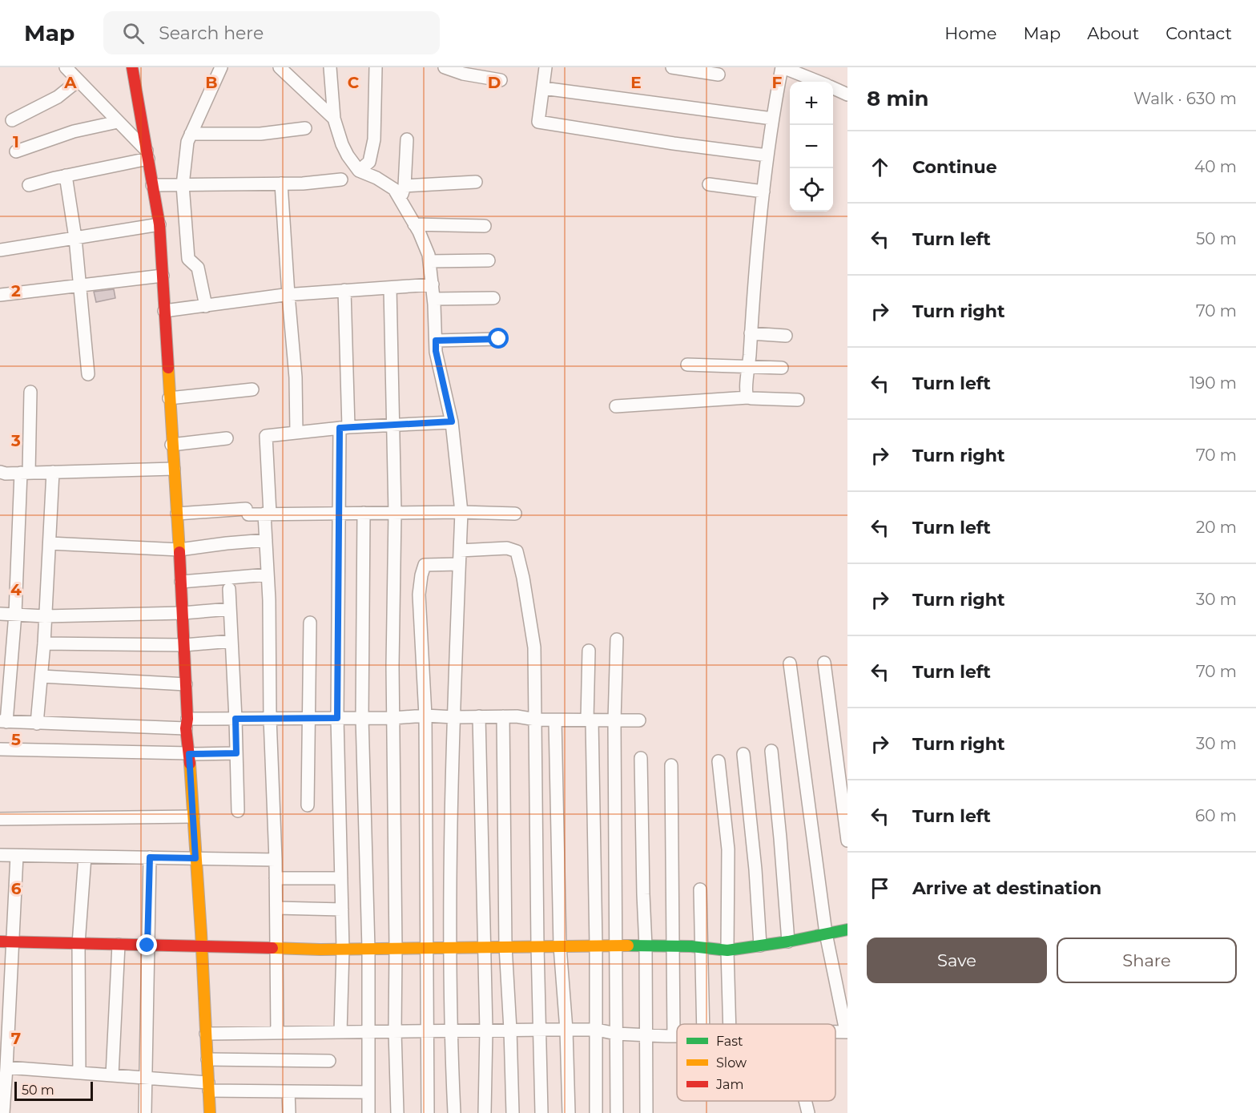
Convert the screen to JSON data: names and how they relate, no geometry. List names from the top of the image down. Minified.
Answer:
{"legend":["Fast","Slow","Jam"],"scale_bar":"50 m","page":{"header":"Map","search":"Search here","nav":["Home","Map","About","Contact"],"heading":["8 min","Walk · 630 m"],"map_buttons":["+","−"],"list":[["Continue","40 m"],["Turn left","50 m"],["Turn right","70 m"],["Turn left","190 m"],["Turn right","70 m"],["Turn left","20 m"],["Turn right","30 m"],["Turn left","70 m"],["Turn right","30 m"],["Turn left","60 m"],"Arrive at destination"],"buttons":["Save","Share"],"scale":"50 m"},"grid":{"columns":["A","B","C","D","E","F"],"rows":["1","2","3","4","5","6","7"]}}
